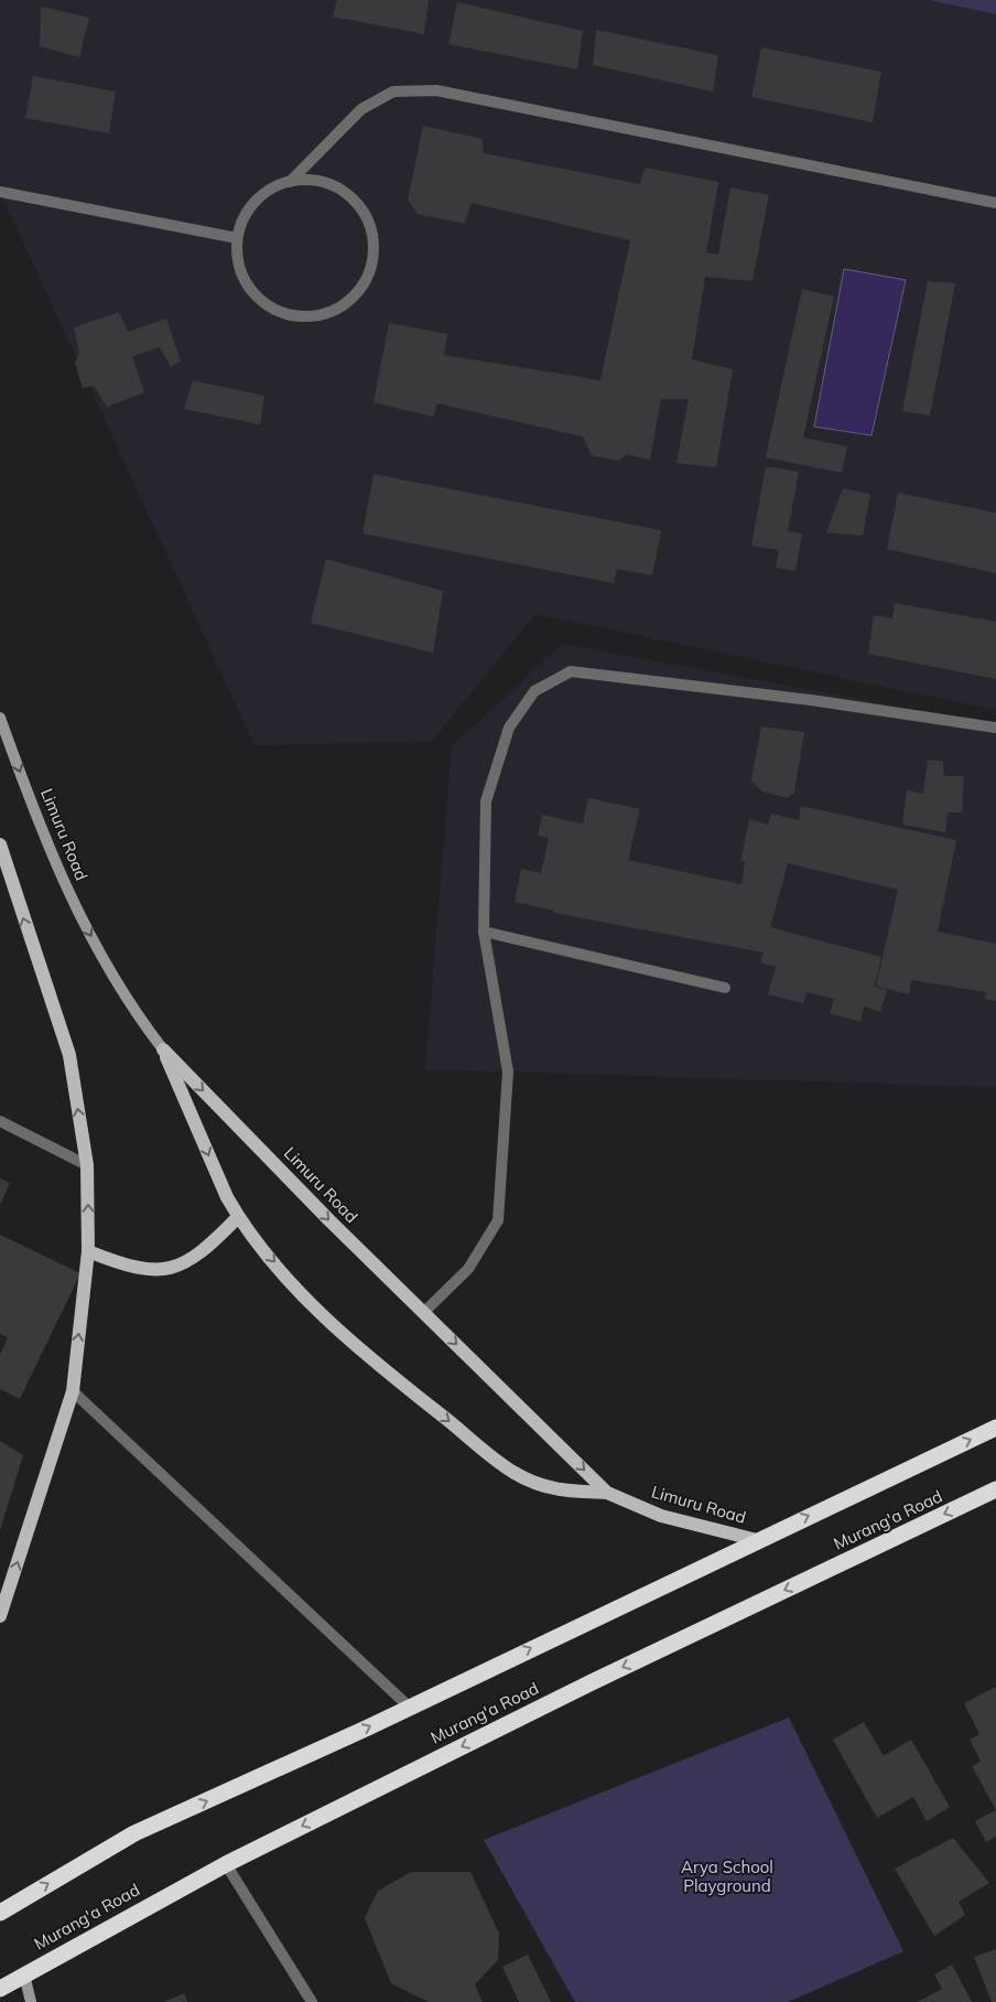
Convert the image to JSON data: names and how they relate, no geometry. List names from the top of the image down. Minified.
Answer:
{"streets":{"highway":["Murang'a Road"],"main road":["Limuru Road"]},"parks":["Arya School Playground"]}
